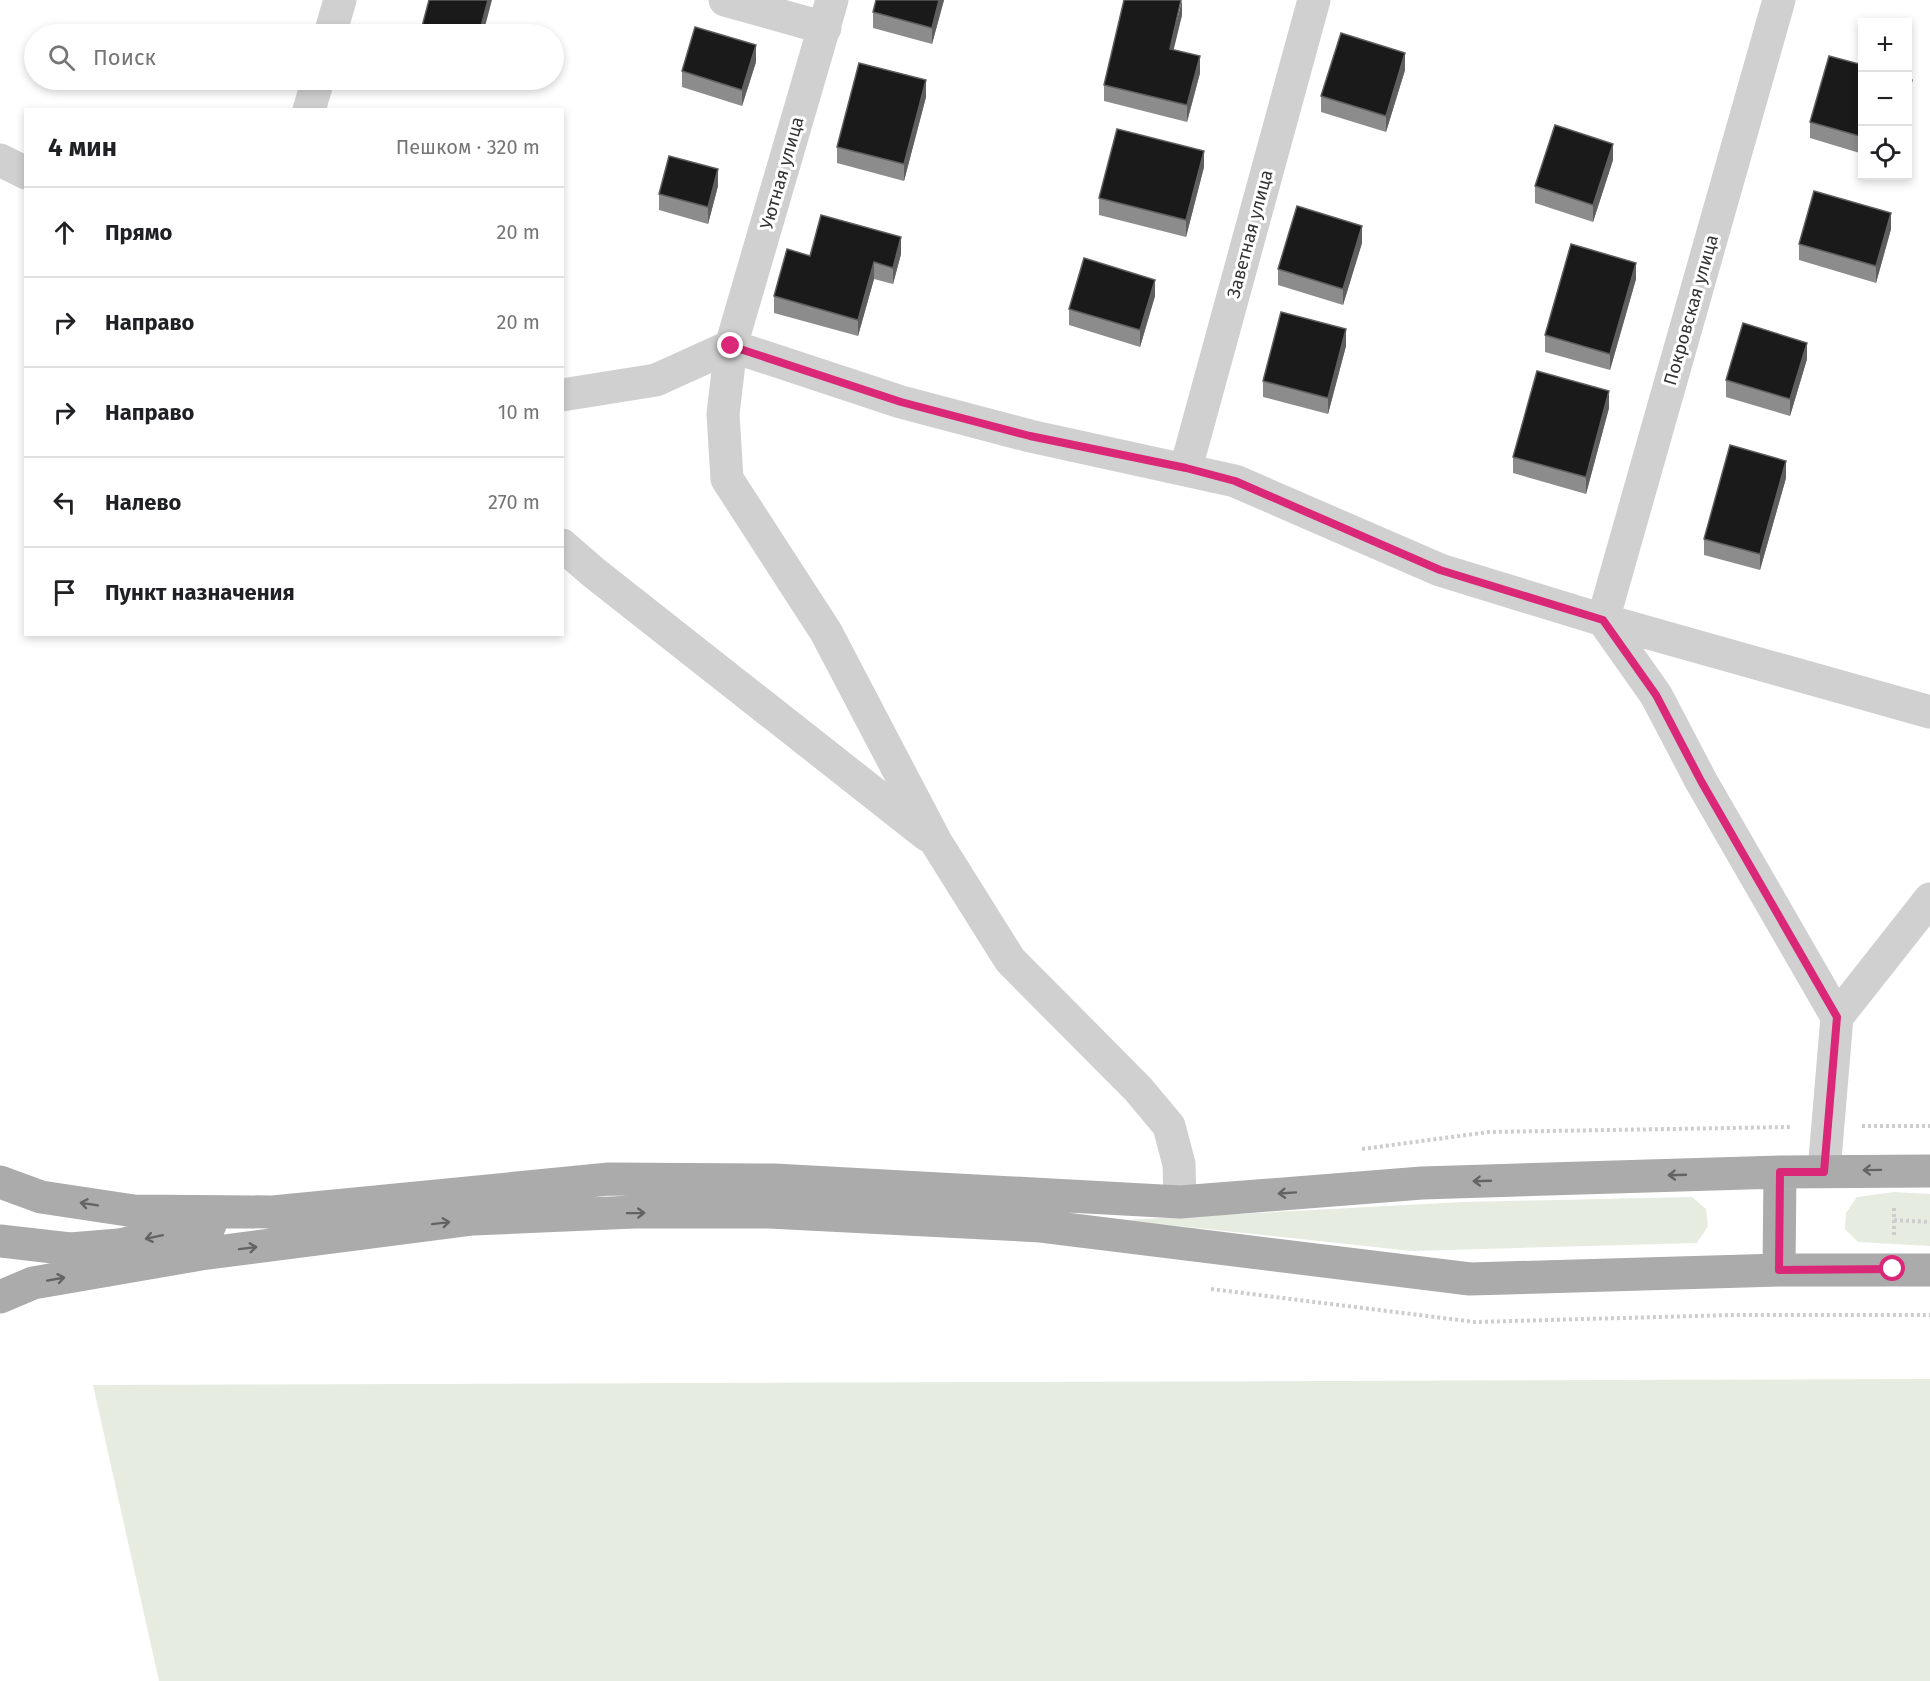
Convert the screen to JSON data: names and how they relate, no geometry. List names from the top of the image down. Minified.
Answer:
{"streets":{"street":["Уютная улица","Заветная улица","Покровская улица"]},"page":{"map_buttons":["+","−"],"search":"Поиск","heading":["4 мин","Пешком · 320 m"],"list":[["Прямо","20 m"],["Направо","20 m"],["Направо","10 m"],["Налево","270 m"],"Пункт назначения"]}}
